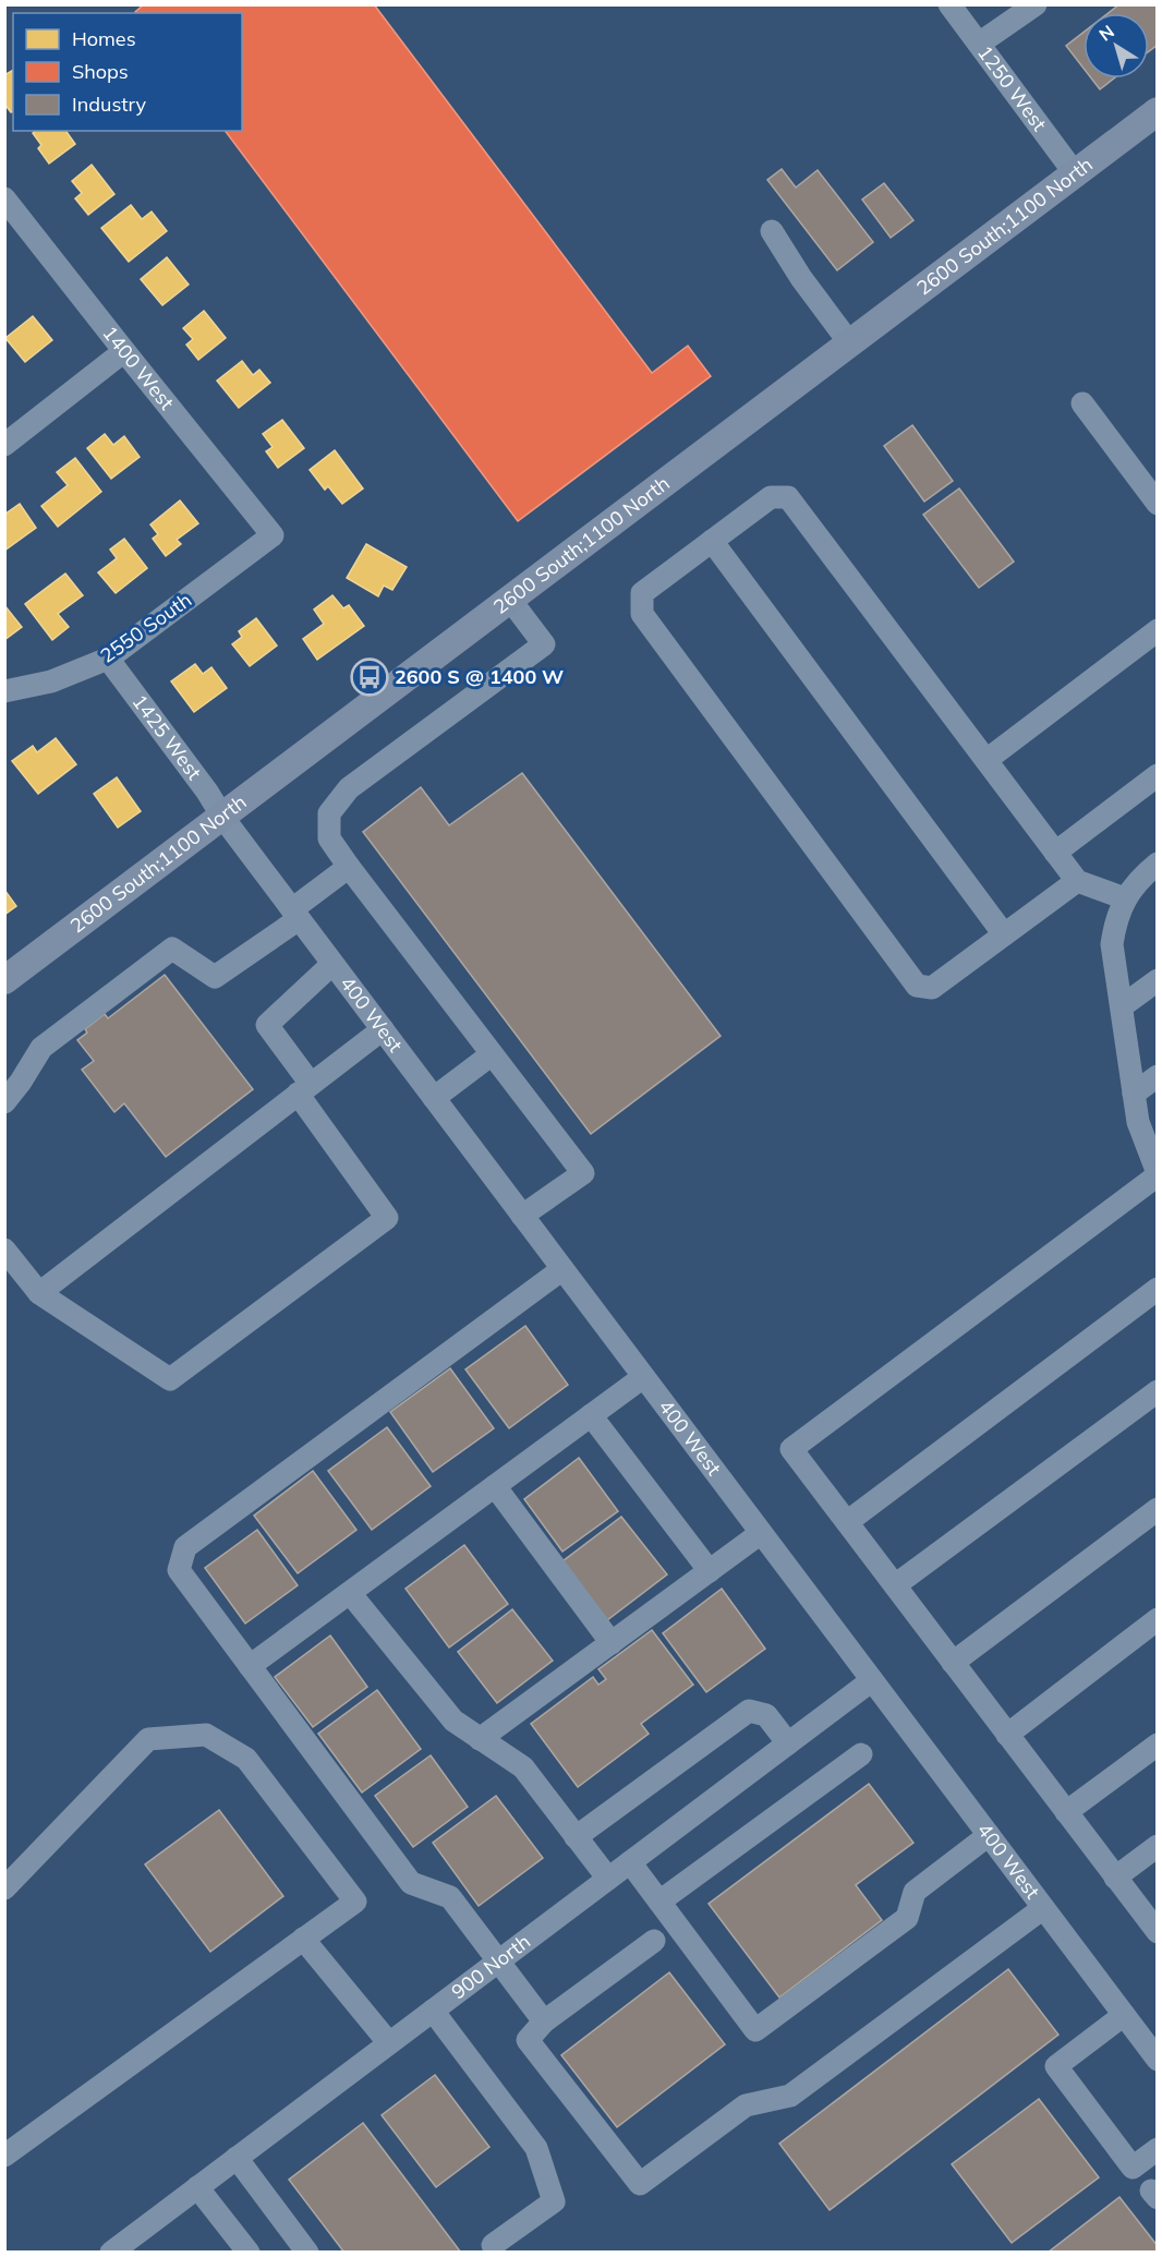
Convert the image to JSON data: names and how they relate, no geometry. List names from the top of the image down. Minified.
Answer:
{"streets":{"main road":["2600 South;1100 North"],"street":["1250 West","1400 West","2550 South","1425 West","400 West","900 North"]},"crossings":[["1250 West","2600 South;1100 North"],["2600 South;1100 North","1425 West"],["2600 South;1100 North","400 West"],["1400 West","2550 South"],["2550 South","1425 West"],["1425 West","400 West"],["400 West","900 North"]],"places":{"bus stop":["2600 S @ 1400 W"]},"legend":["Homes","Shops","Industry"],"north":"top left"}
